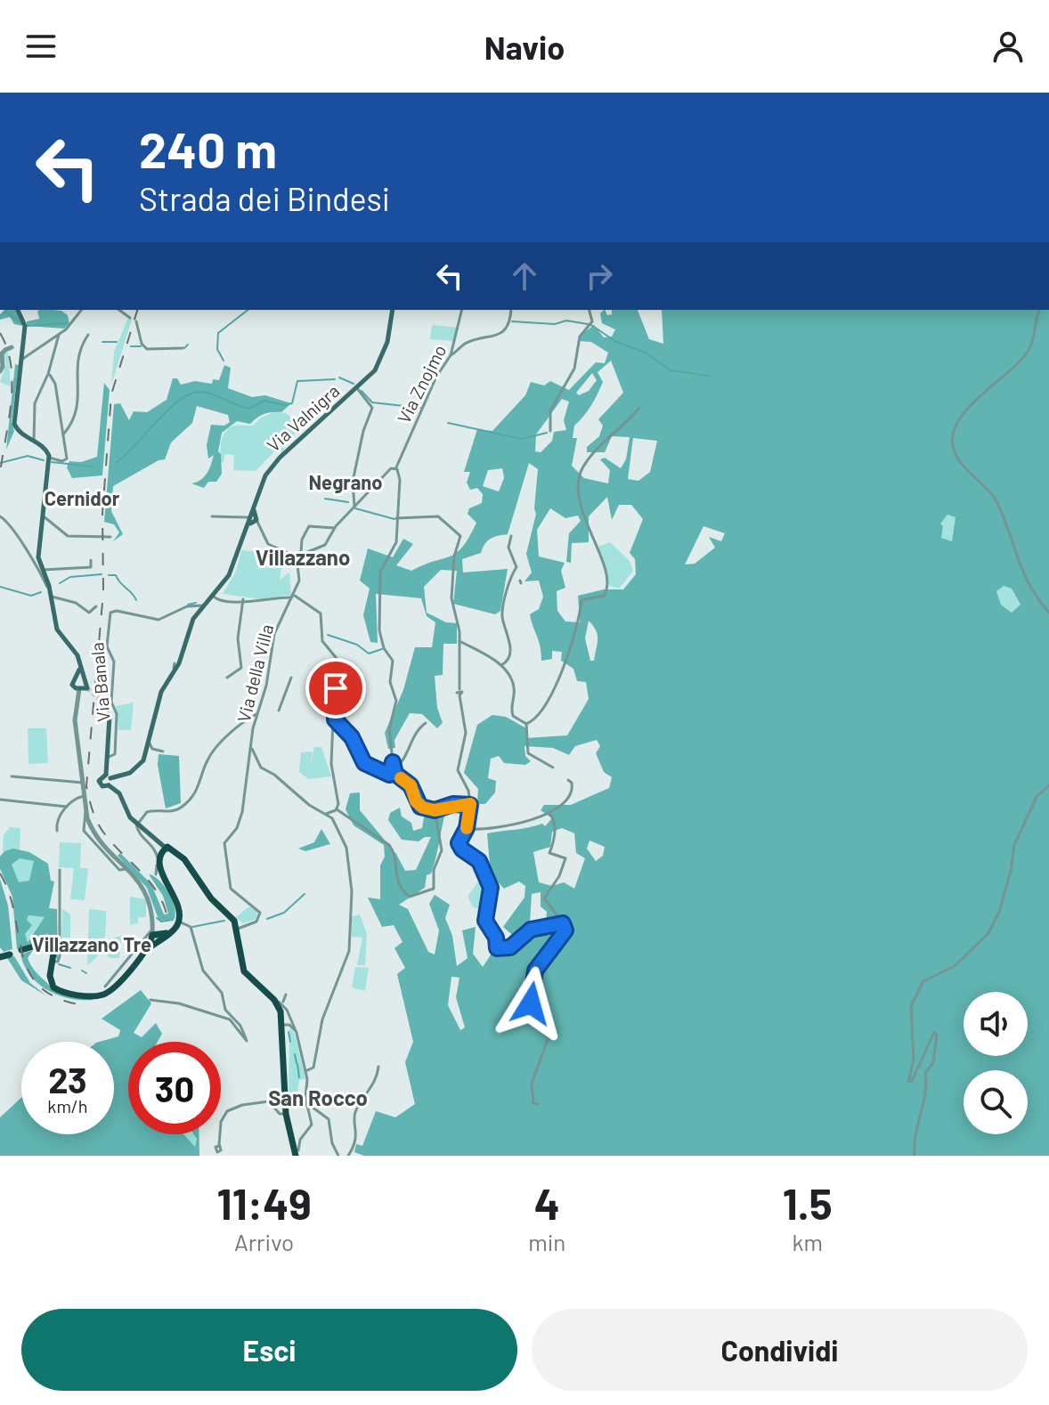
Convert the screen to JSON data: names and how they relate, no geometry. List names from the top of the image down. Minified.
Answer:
{"streets":{"main road":["Via Valnigra"],"street":["Via Znojmo","Via della Villa","Via Banala"]},"districts":["Negrano","Cernidor","Villazzano","Villazzano Tre","San Rocco"],"page":{"header":"Navio","turn":["240 m","Strada dei Bindesi"],"speed":"23 km/h","limit":"30","eta":["11:49","Arrivo","4","min","1.5","km"],"buttons":["Esci","Condividi"]}}
